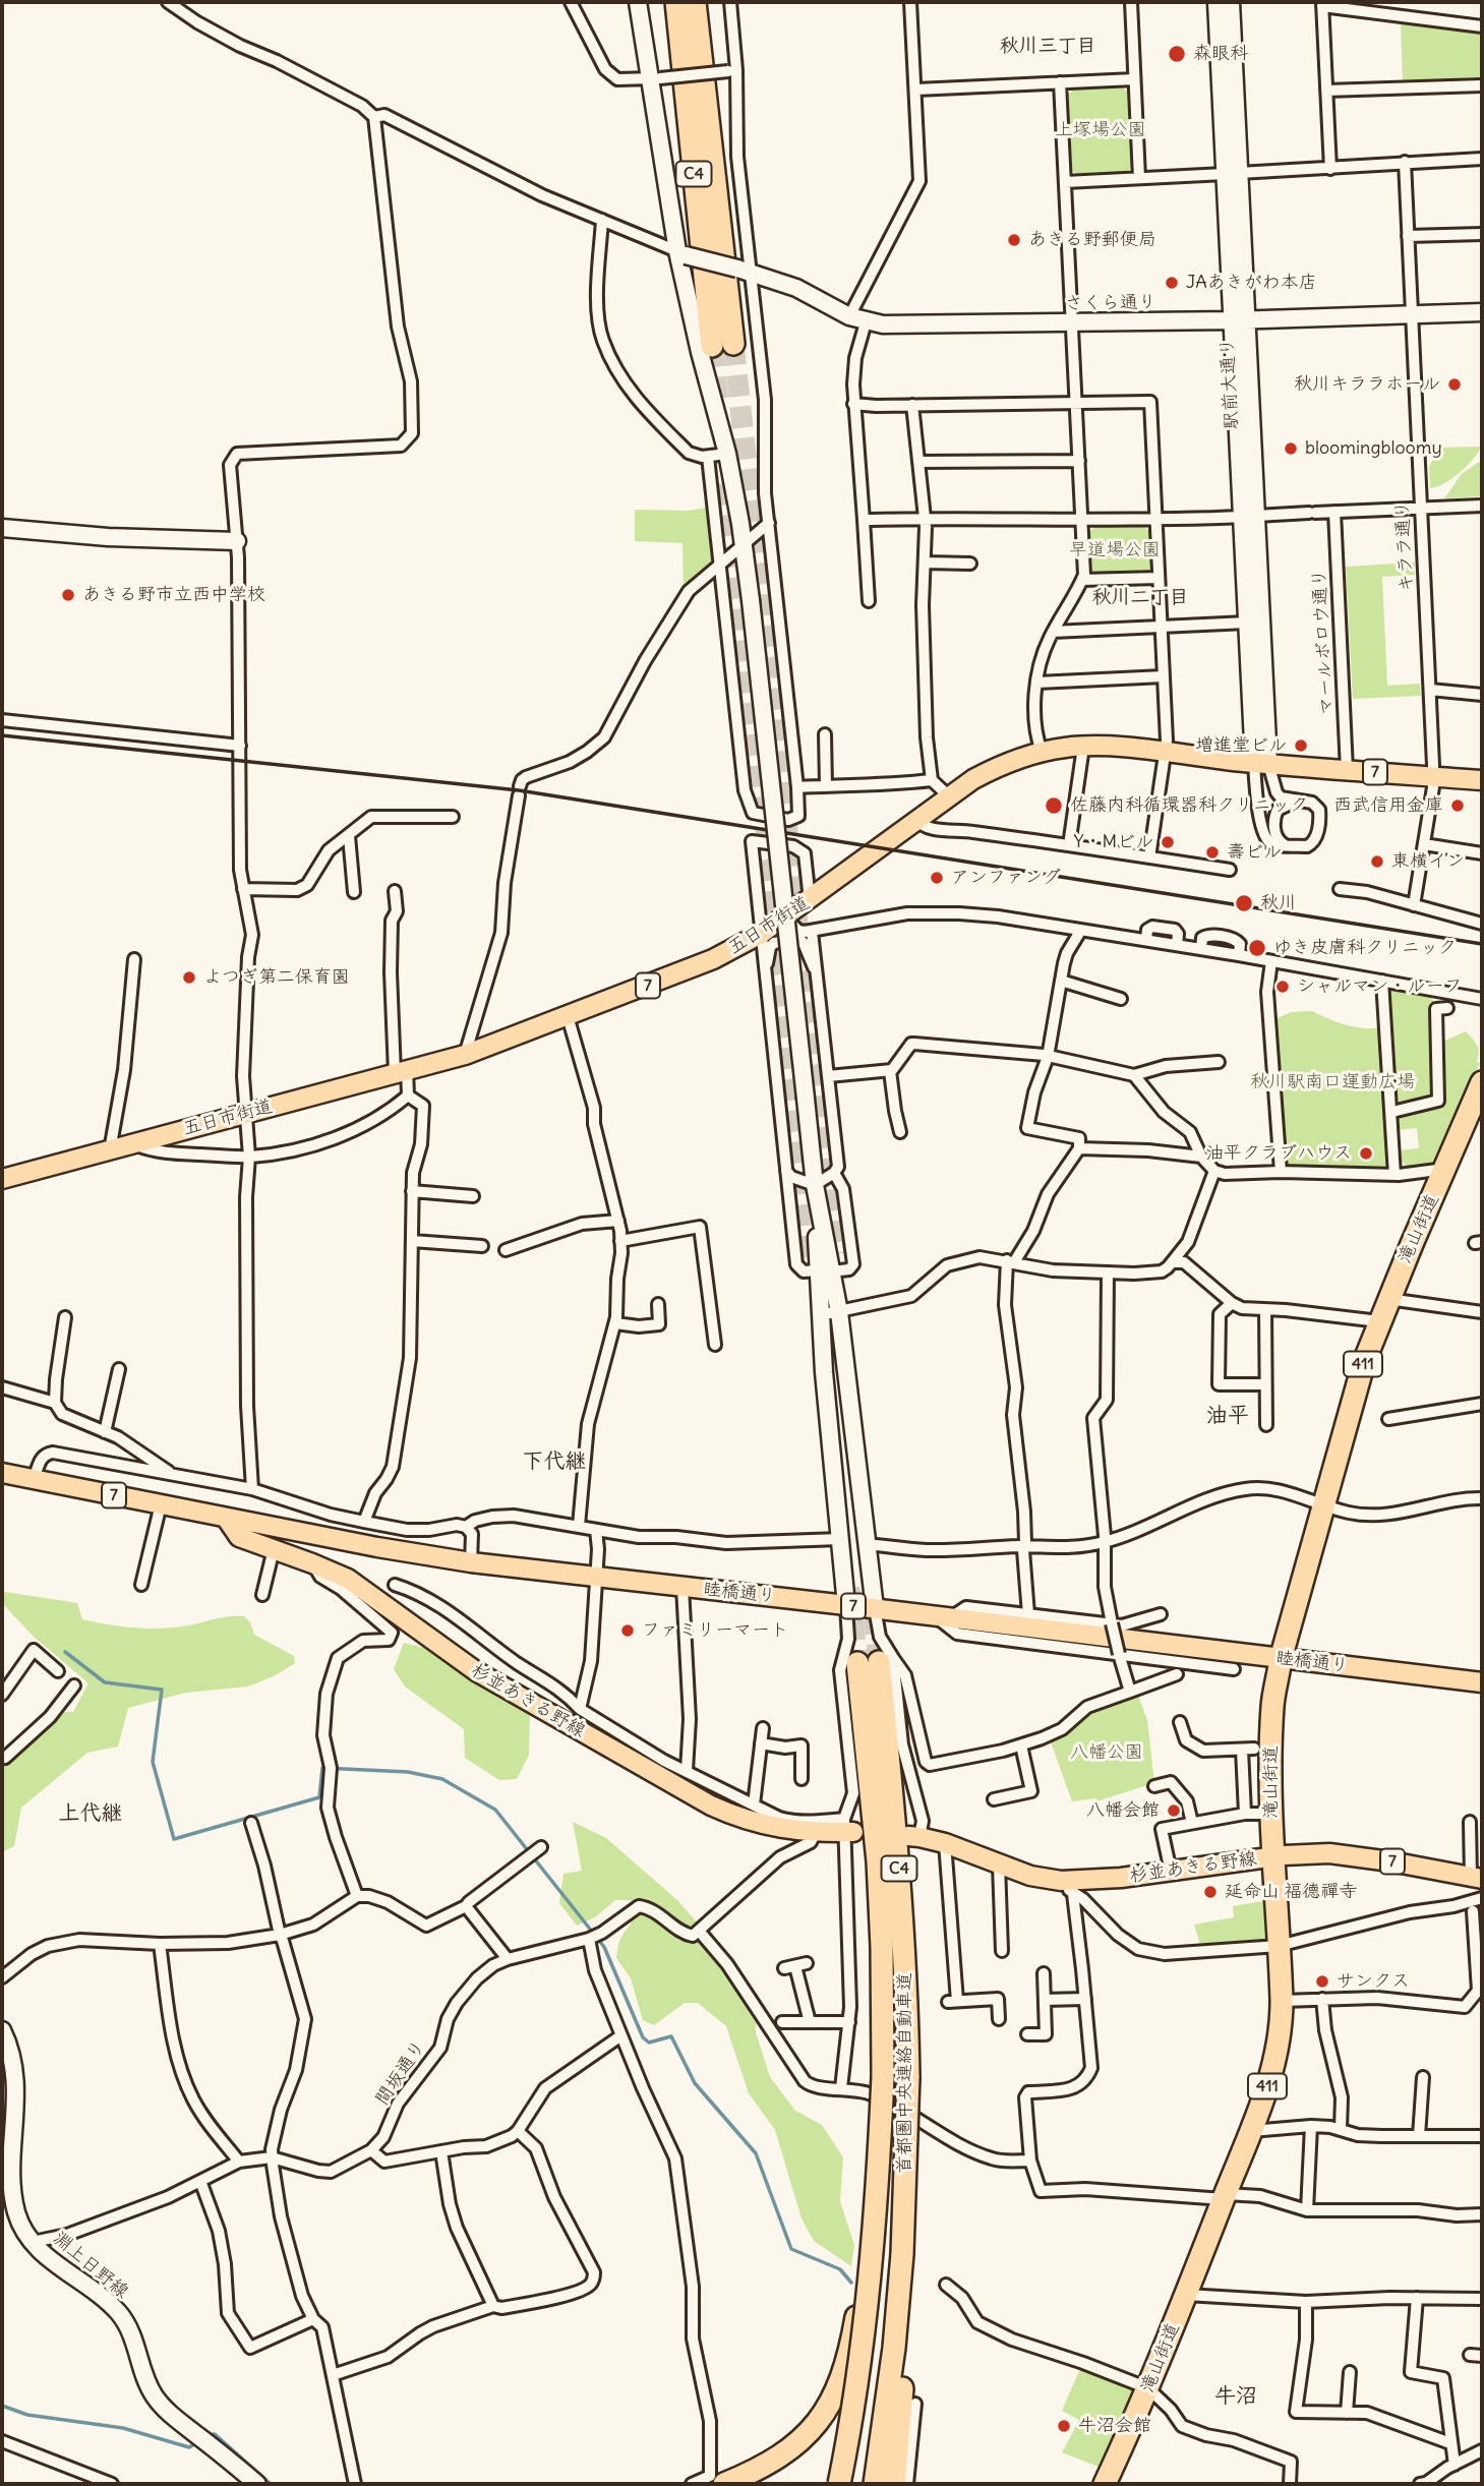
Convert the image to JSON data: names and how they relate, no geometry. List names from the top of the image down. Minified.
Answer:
{"streets":{"highway":["C4","滝山街道","411","首都圏中央連絡自動車道"],"main road":["7","五日市街道","睦橋通り","杉並あきる野線"],"street":["さくら通り","駅前大通り","キララ通り","マールボロウ通り","間坂通り","淵上日野線"]},"crossings":[["さくら通り","駅前大通り"],["さくら通り","キララ通り"],["駅前大通り","五日市街道"],["キララ通り","五日市街道"],["マールボロウ通り","五日市街道"],["滝山街道","睦橋通り"],["滝山街道","杉並あきる野線"],["睦橋通り","杉並あきる野線"],["間坂通り","淵上日野線"]],"districts":["秋川三丁目","秋川二丁目","油平","下代継","上代継","牛沼"],"parks":["上塚場公園","早道場公園","秋川駅南口運動広場","八幡公園"],"places":["森眼科","あきる野郵便局","JAあきがわ本店","秋川キララホール","bloomingbloomy","あきる野市立西中学校","増進堂ビル","佐藤内科循環器科クリニック","西武信用金庫","Y・Mビル","壽ビル","東横イン","アンファング","秋川","ゆき皮膚科クリニック","よつぎ第二保育園","シャルマン・ルーフ","油平クラブハウス","ファミリーマート","八幡会館","延命山 福德禪寺","サンクス","牛沼会館"]}
